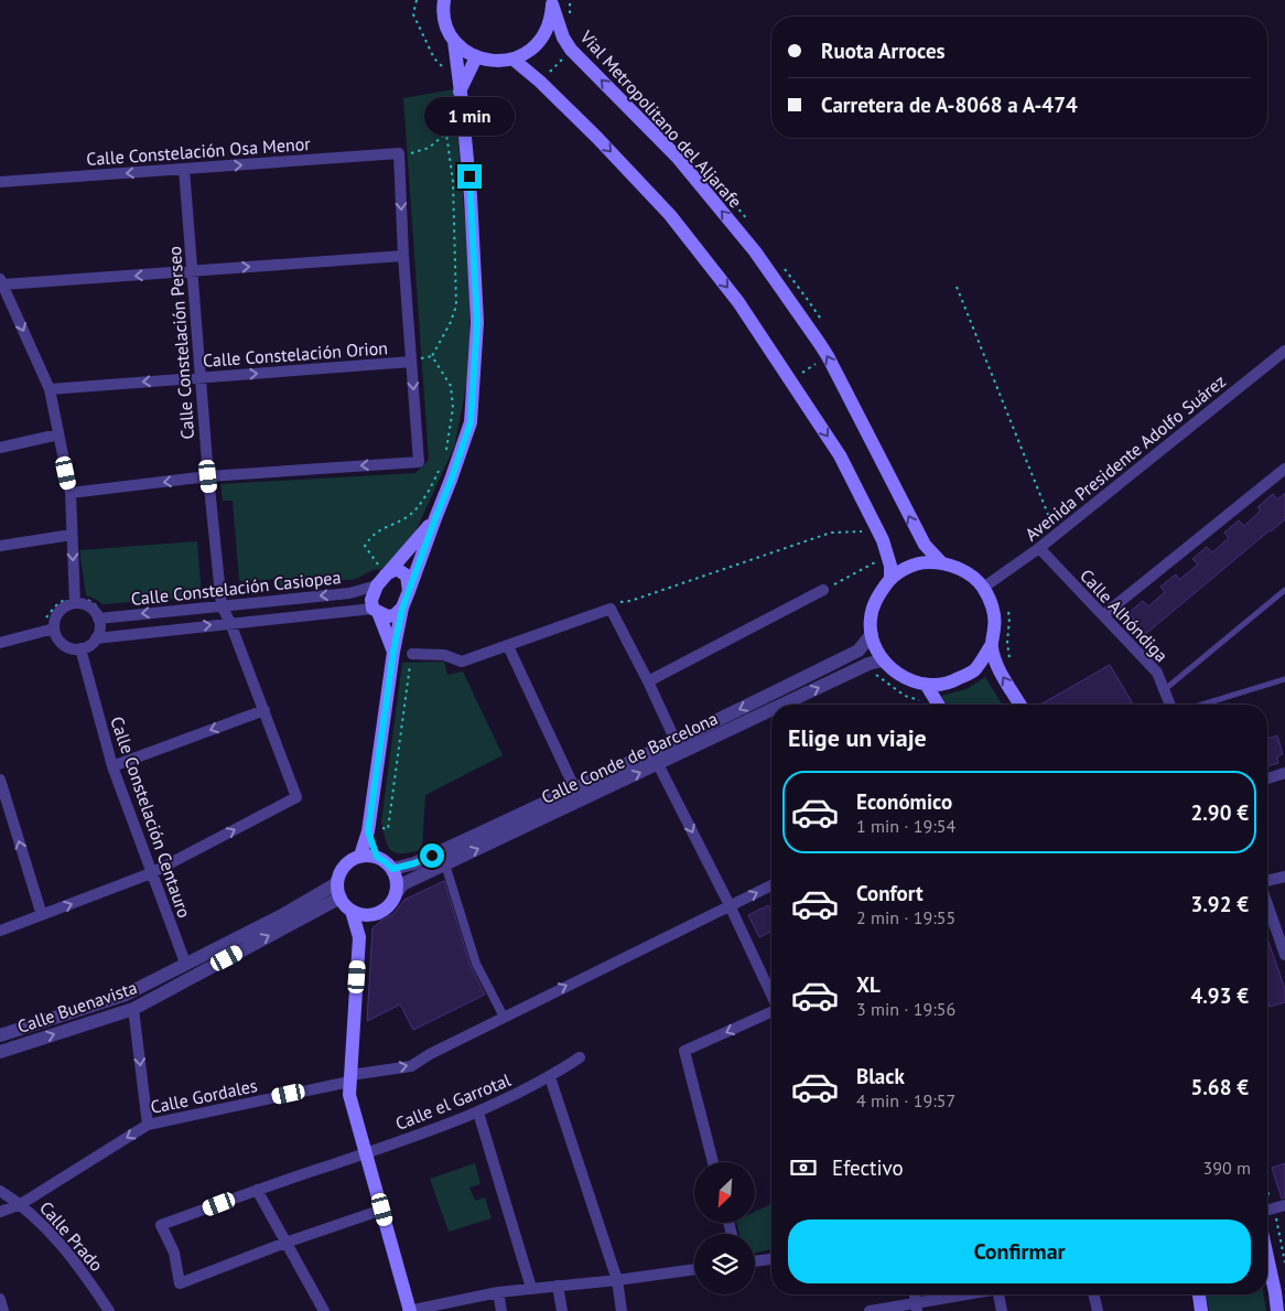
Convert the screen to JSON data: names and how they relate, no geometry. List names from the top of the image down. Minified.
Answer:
{"streets":{"main road":["Vial Metropolitano del Aljarafe"],"street":["Calle Constelación Osa Menor","Calle Constelación Perseo","Calle Constelación Orion","Avenida Presidente Adolfo Suárez","Calle Constelación Casiopea","Calle Alhóndiga","Calle Conde de Barcelona","Calle Constelación Centauro","Calle Buenavista","Calle Gordales","Calle el Garrotal","Calle Prado"]},"crossings":[["Vial Metropolitano del Aljarafe","Avenida Presidente Adolfo Suárez"],["Vial Metropolitano del Aljarafe","Calle Conde de Barcelona"],["Calle Constelación Osa Menor","Calle Constelación Perseo"],["Calle Constelación Perseo","Calle Constelación Orion"],["Calle Constelación Perseo","Calle Constelación Casiopea"],["Calle Constelación Perseo","Calle Constelación Centauro"],["Avenida Presidente Adolfo Suárez","Calle Alhóndiga"],["Avenida Presidente Adolfo Suárez","Calle Conde de Barcelona"],["Calle Constelación Casiopea","Calle Constelación Centauro"],["Calle Conde de Barcelona","Calle Buenavista"],["Calle Constelación Centauro","Calle Buenavista"],["Calle Gordales","Calle Prado"]],"north":"bottom left","page":{"banner":["Ruota Arroces","Carretera de A-8068 a A-474"],"bubble":"1 min","heading":"Elige un viaje","list":[{"name":"Económico","note":"1 min · 19:54","value":"2.90 €"},{"name":"Confort","note":"2 min · 19:55","value":"3.92 €"},{"name":"XL","note":"3 min · 19:56","value":"4.93 €"},{"name":"Black","note":"4 min · 19:57","value":"5.68 €"}],"pay":["Efectivo","390 m"],"buttons":"Confirmar"}}
